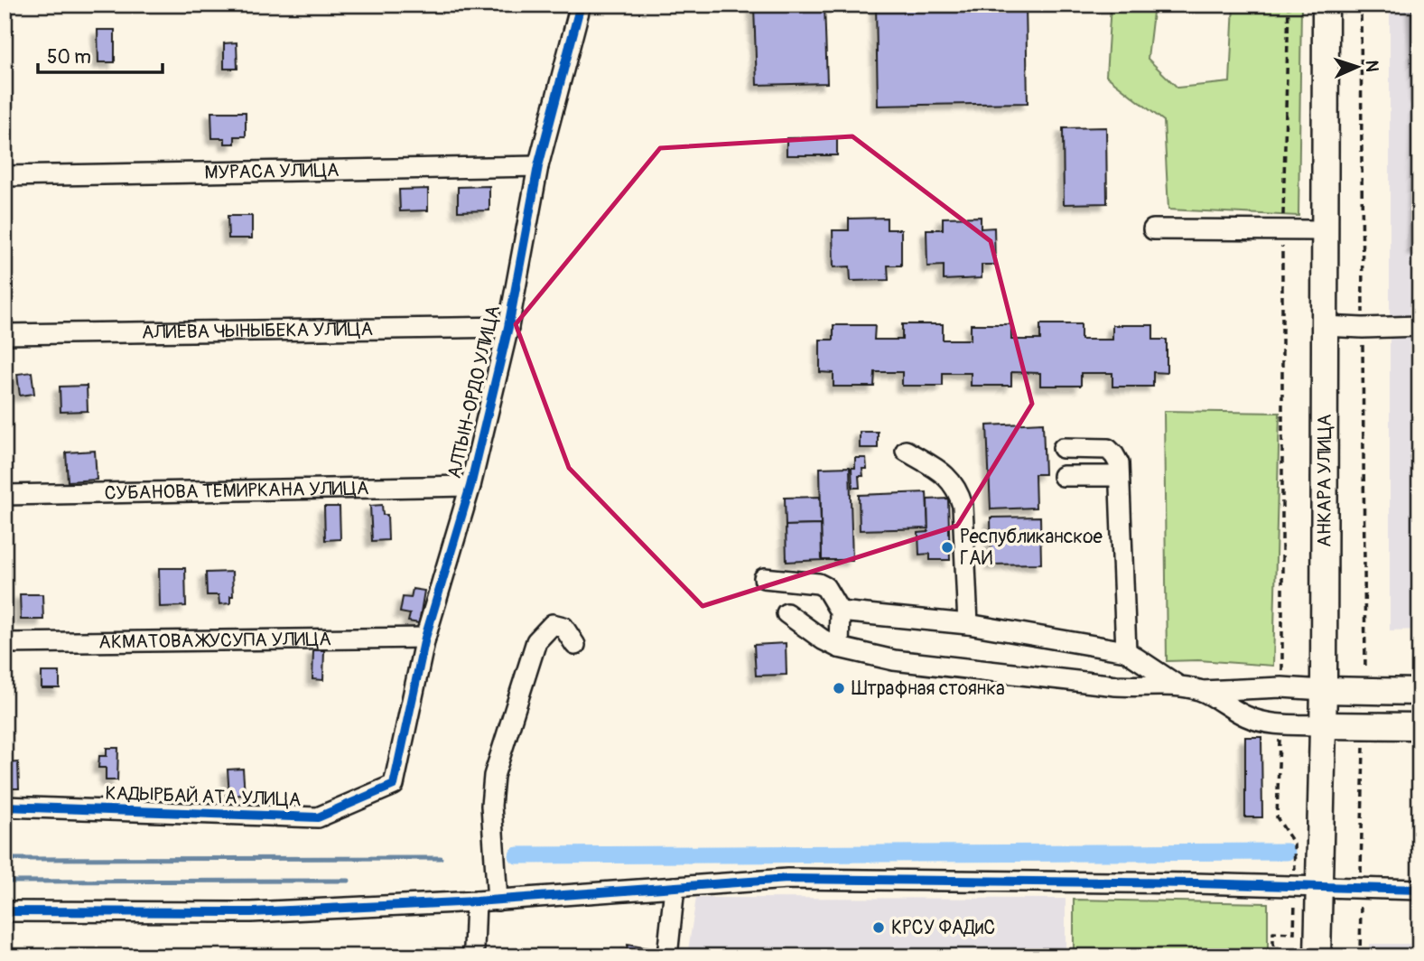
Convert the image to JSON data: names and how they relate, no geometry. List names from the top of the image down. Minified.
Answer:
{"streets":{"main road":["АНКАРА УЛИЦА"],"street":["МУРАСА УЛИЦА","АЛИЕВА ЧЫНЫБЕКА УЛИЦА","АЛТЫН-ОРДО УЛИЦА","СУБАНОВА ТЕМИРКАНА УЛИЦА","АКМАТОВА ЖУСУПА УЛИЦА","КАДЫРБАЙ АТА УЛИЦА"]},"crossings":[["МУРАСА УЛИЦА","АЛТЫН-ОРДО УЛИЦА"],["АЛИЕВА ЧЫНЫБЕКА УЛИЦА","АЛТЫН-ОРДО УЛИЦА"],["АЛТЫН-ОРДО УЛИЦА","СУБАНОВА ТЕМИРКАНА УЛИЦА"],["АЛТЫН-ОРДО УЛИЦА","АКМАТОВА ЖУСУПА УЛИЦА"],["АЛТЫН-ОРДО УЛИЦА","КАДЫРБАЙ АТА УЛИЦА"]],"places":["Республиканское ГАИ","Штрафная стоянка","КРСУ ФАДиС"],"scale_bar":"50 m","north":"right"}
